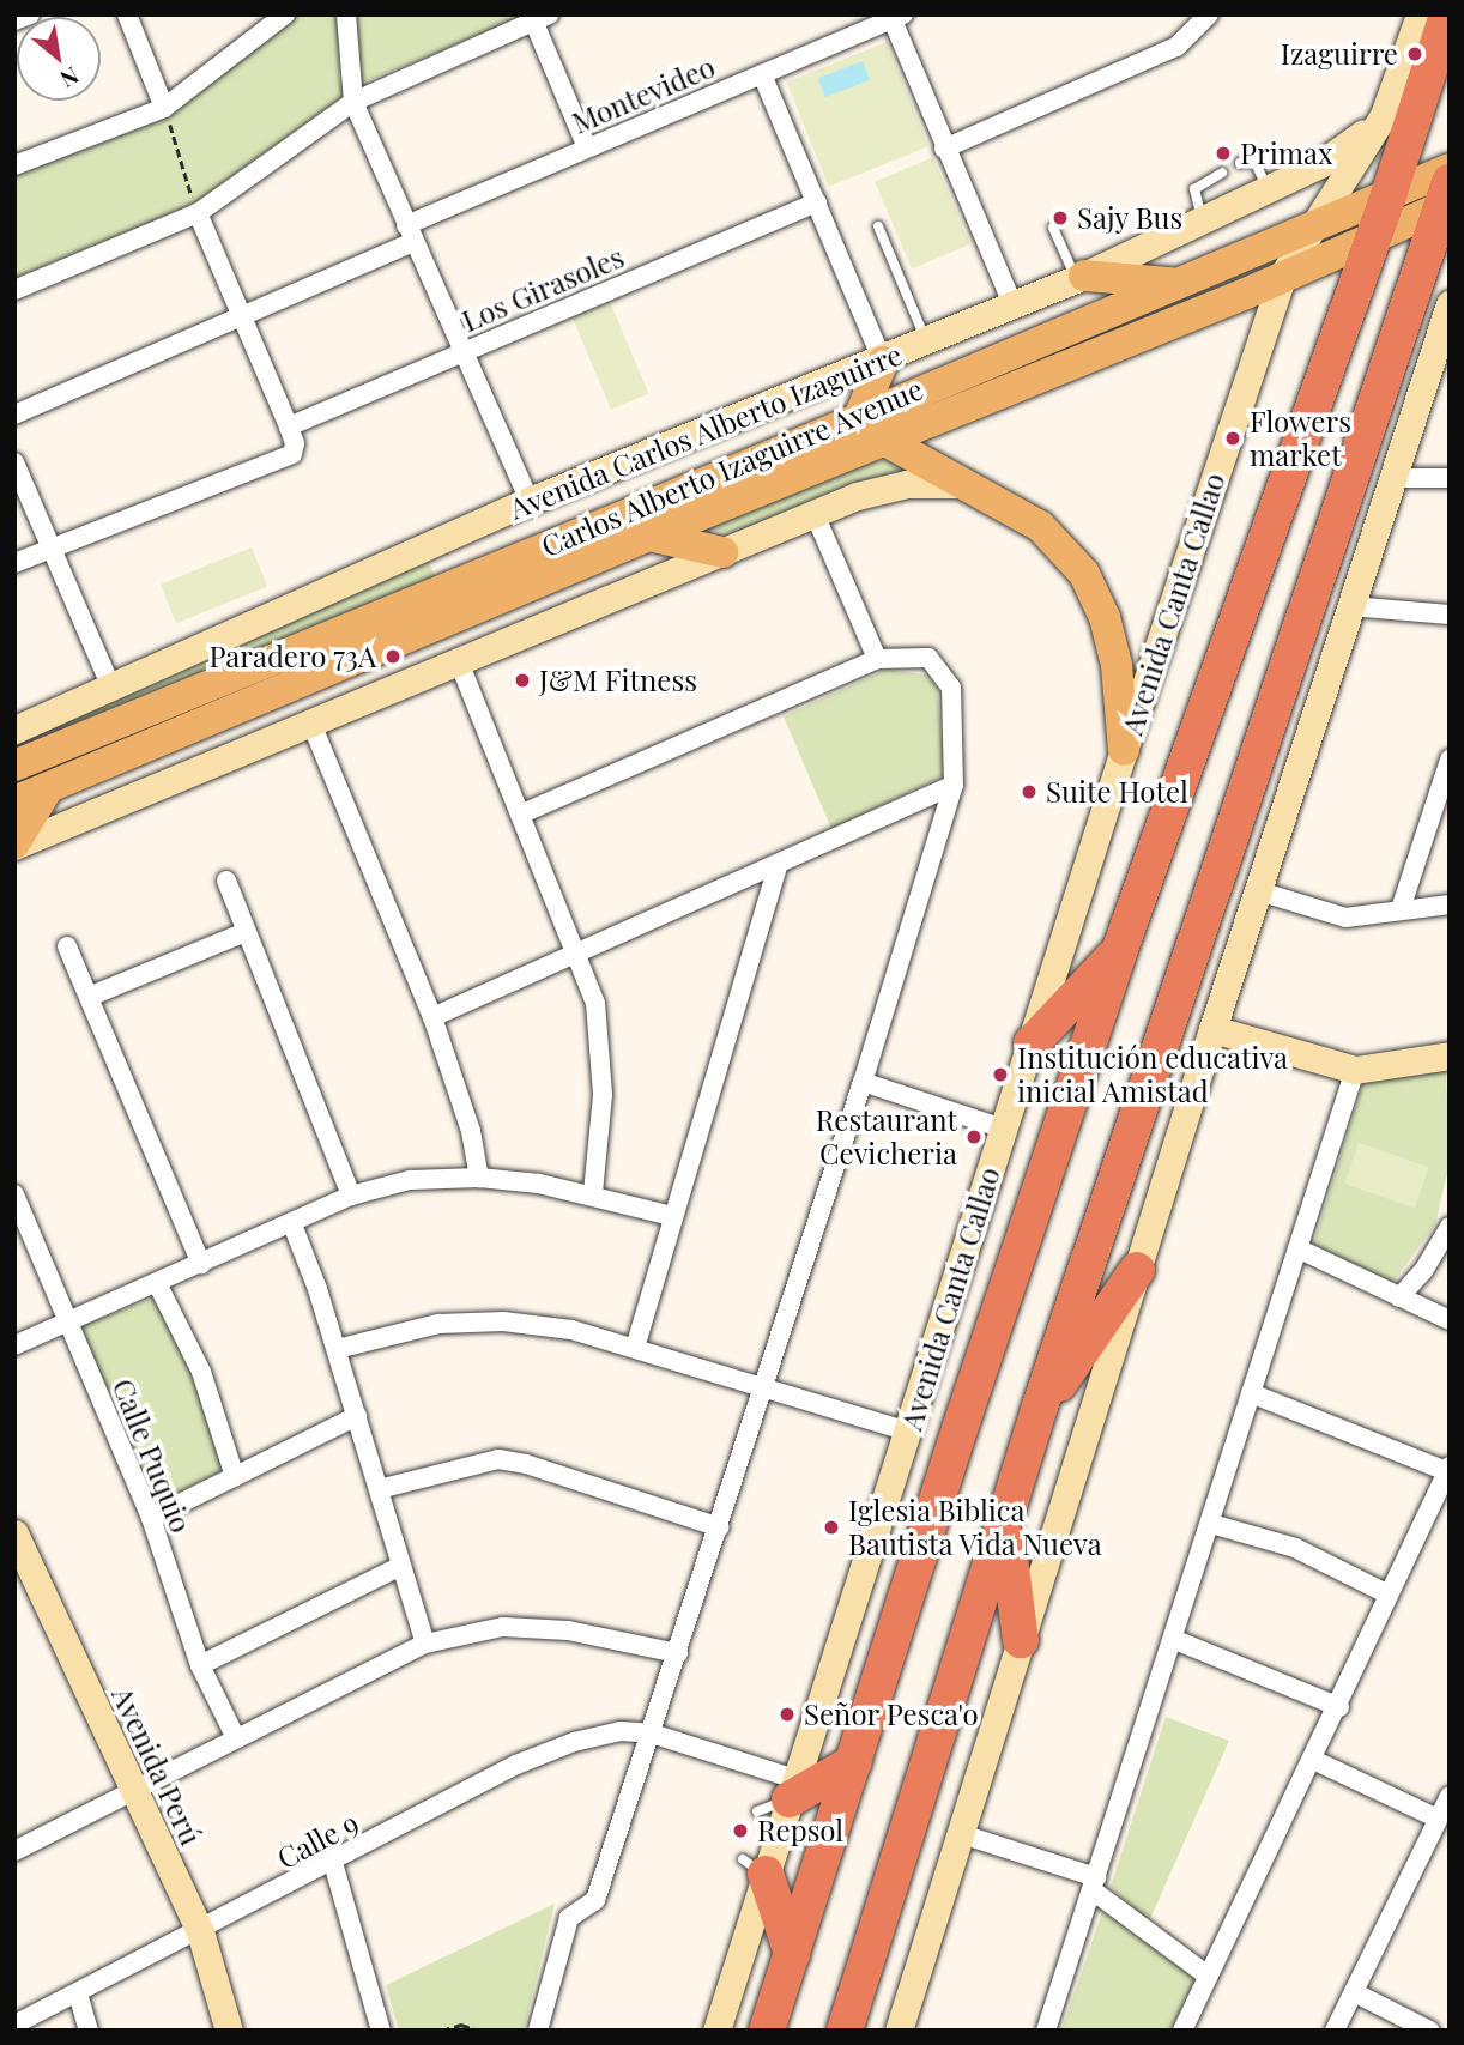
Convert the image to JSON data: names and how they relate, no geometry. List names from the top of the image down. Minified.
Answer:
{"streets":{"highway":["Avenida Canta Callao"],"main road":["Avenida Carlos Alberto Izaguirre","Carlos Alberto Izaguirre Avenue","Avenida Perú"],"street":["Montevideo","Los Girasoles","Calle Puquio","Calle 9"]},"crossings":[["Avenida Carlos Alberto Izaguirre","Avenida Canta Callao"],["Carlos Alberto Izaguirre Avenue","Avenida Canta Callao"],["Avenida Canta Callao","Calle 9"],["Avenida Perú","Calle 9"]],"places":["Izaguirre","Primax","Sajy Bus","Flowers market","Paradero 73A","J&M Fitness","Suite Hotel","Institución educativa inicial Amistad","Restaurant Cevicheria","Iglesia Biblica Bautista Vida Nueva","Señor Pesca'o","Repsol"],"north":"bottom right"}
